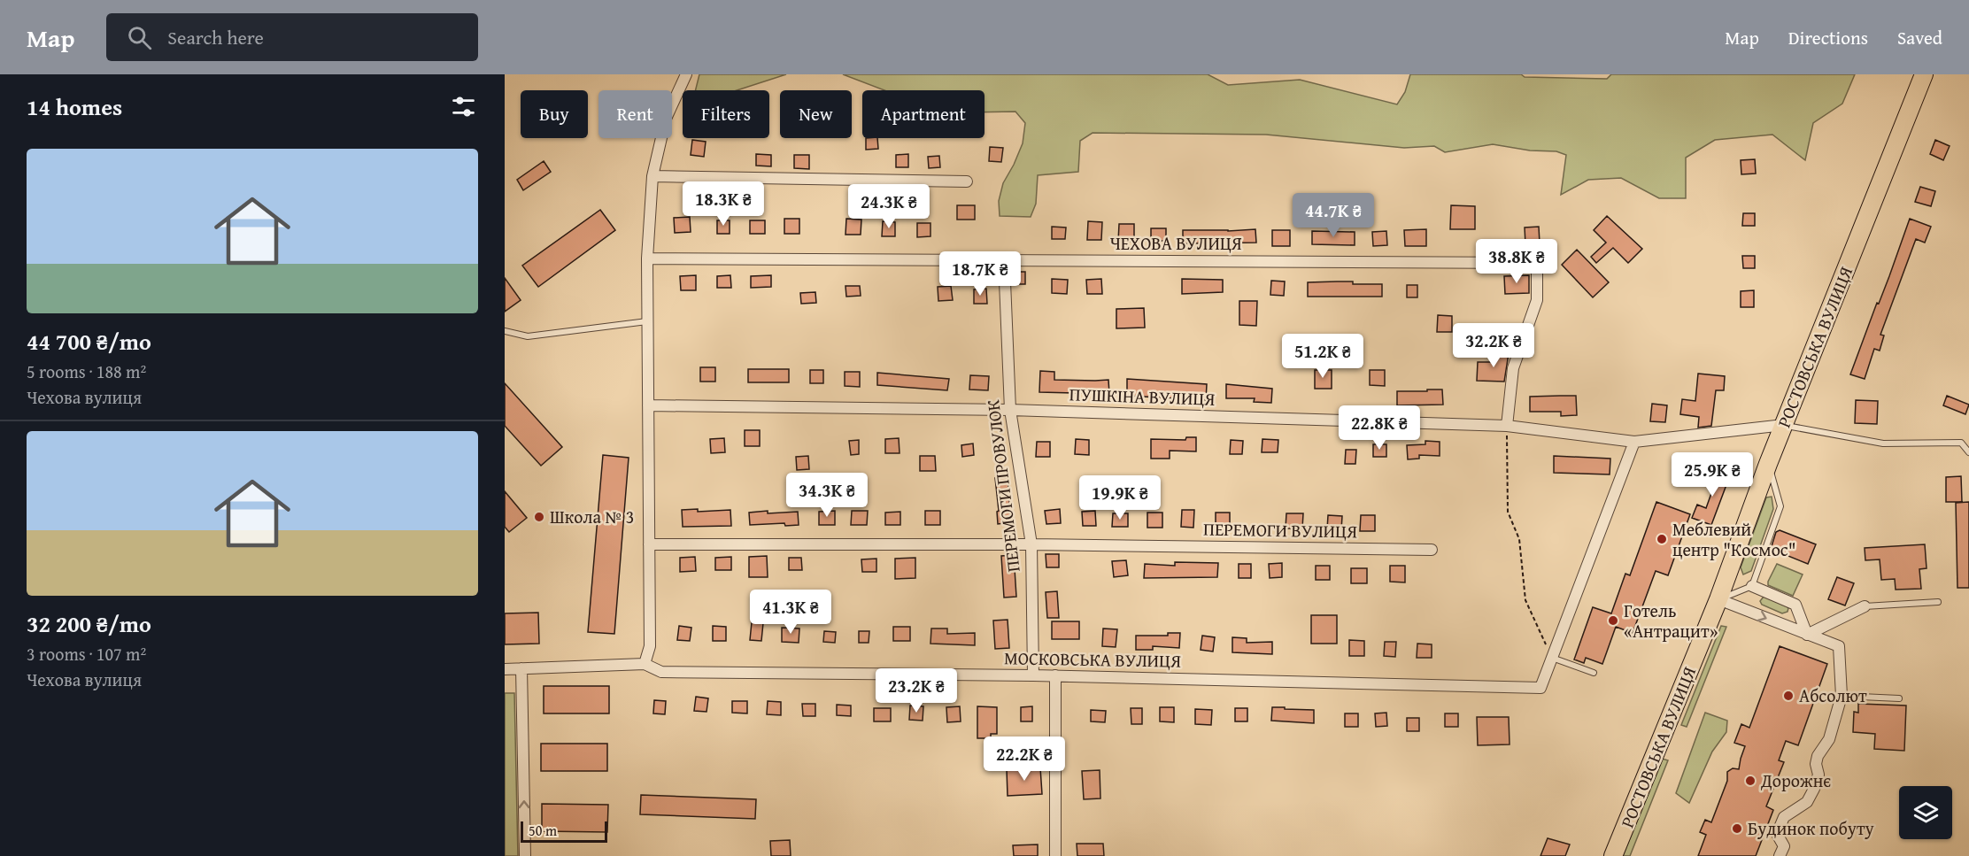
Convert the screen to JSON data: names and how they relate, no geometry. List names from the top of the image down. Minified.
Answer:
{"streets":{"highway":["РОСТОВСЬКА ВУЛИЦЯ"],"street":["ЧЕХОВА ВУЛИЦЯ","ПУШКІНА ВУЛИЦЯ","ПЕРЕМОГИ ПРОВУЛОК","ПЕРЕМОГИ ВУЛИЦЯ","МОСКОВСЬКА ВУЛИЦЯ"]},"crossings":[["ЧЕХОВА ВУЛИЦЯ","ПУШКІНА ВУЛИЦЯ"],["ЧЕХОВА ВУЛИЦЯ","ПЕРЕМОГИ ПРОВУЛОК"],["РОСТОВСЬКА ВУЛИЦЯ","ПУШКІНА ВУЛИЦЯ"],["ПУШКІНА ВУЛИЦЯ","ПЕРЕМОГИ ПРОВУЛОК"],["ПЕРЕМОГИ ПРОВУЛОК","ПЕРЕМОГИ ВУЛИЦЯ"],["ПЕРЕМОГИ ПРОВУЛОК","МОСКОВСЬКА ВУЛИЦЯ"]],"places":["Школа № 3","Меблевий центр \"Космос\"","Готель «Антрацит»","Абсолют","Дорожнє","Будинок побуту"],"scale_bar":"50 m","page":{"header":"Map","search":"Search here","nav":["Map","Directions","Saved"],"heading":"14 homes","chip":["Buy","Rent","Filters","New","Apartment"],"list":[{"name":"44 700 ₴/mo","note":"5 rooms · 188 m² · Чехова вулиця"},{"name":"32 200 ₴/mo","note":"3 rooms · 107 m² · Чехова вулиця"}],"price":["18.3K ₴","24.3K ₴","44.7K ₴","38.8K ₴","18.7K ₴","32.2K ₴","51.2K ₴","22.8K ₴","25.9K ₴","34.3K ₴","19.9K ₴","41.3K ₴","23.2K ₴","22.2K ₴"],"scale":"50 m"}}
